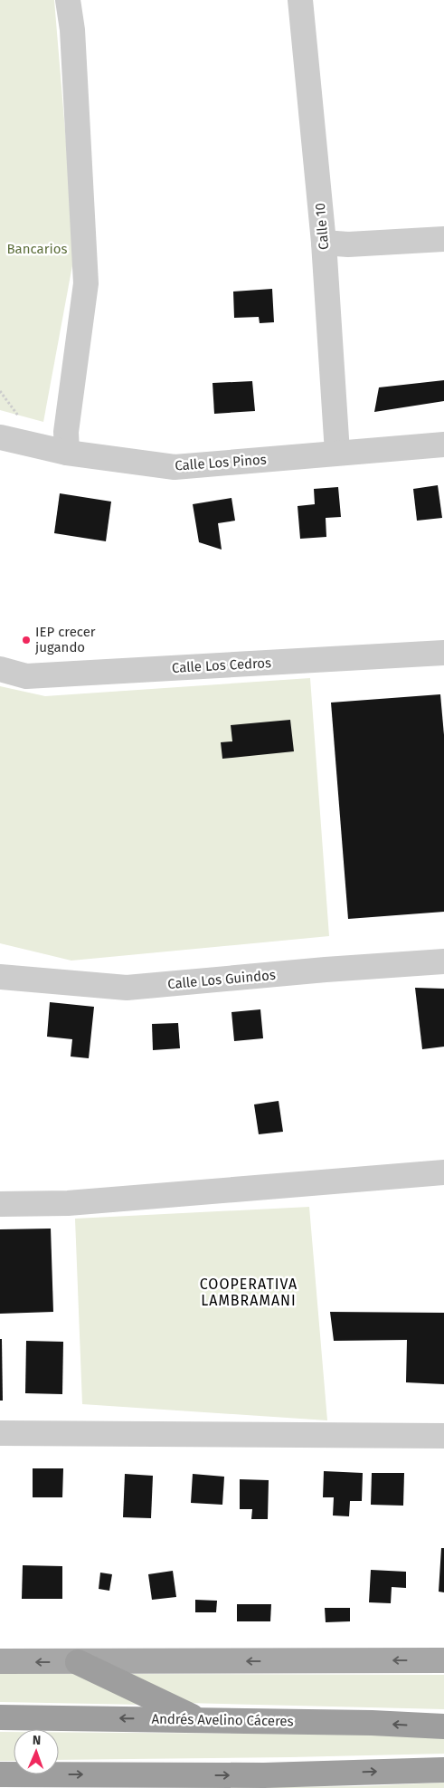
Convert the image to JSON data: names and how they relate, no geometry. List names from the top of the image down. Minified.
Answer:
{"streets":{"highway":["Andrés Avelino Cáceres"],"street":["Calle 10","Calle Los Pinos","Calle Los Cedros","Calle Los Guindos"]},"crossings":[["Calle 10","Calle Los Pinos"]],"districts":["COOPERATIVA LAMBRAMANI"],"parks":["Bancarios"],"places":["IEP crecer jugando"],"north":"top"}
